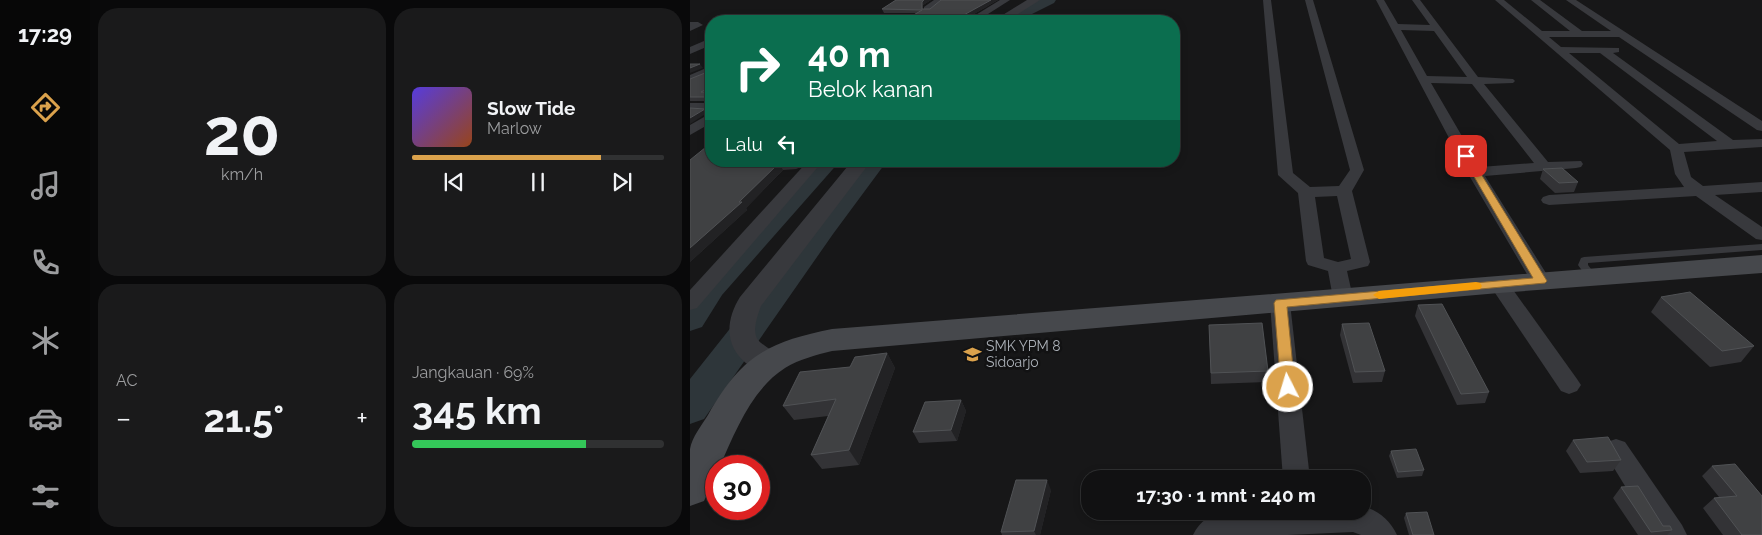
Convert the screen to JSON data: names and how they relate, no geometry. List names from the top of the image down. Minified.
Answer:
{"places":{"school or university":["SMK YPM 8 Sidoarjo"]},"page":{"tabs":"17:29","tile":[["20","km/h"],"AC",["Jangkauan · 69%","345 km"]],"turn":["40 m","Belok kanan"],"song":["Slow Tide","Marlow"],"then":"Lalu","heat":["−","21.5°","+"],"limit":"30","trip":"17:30 · 1 mnt · 240 m"}}
